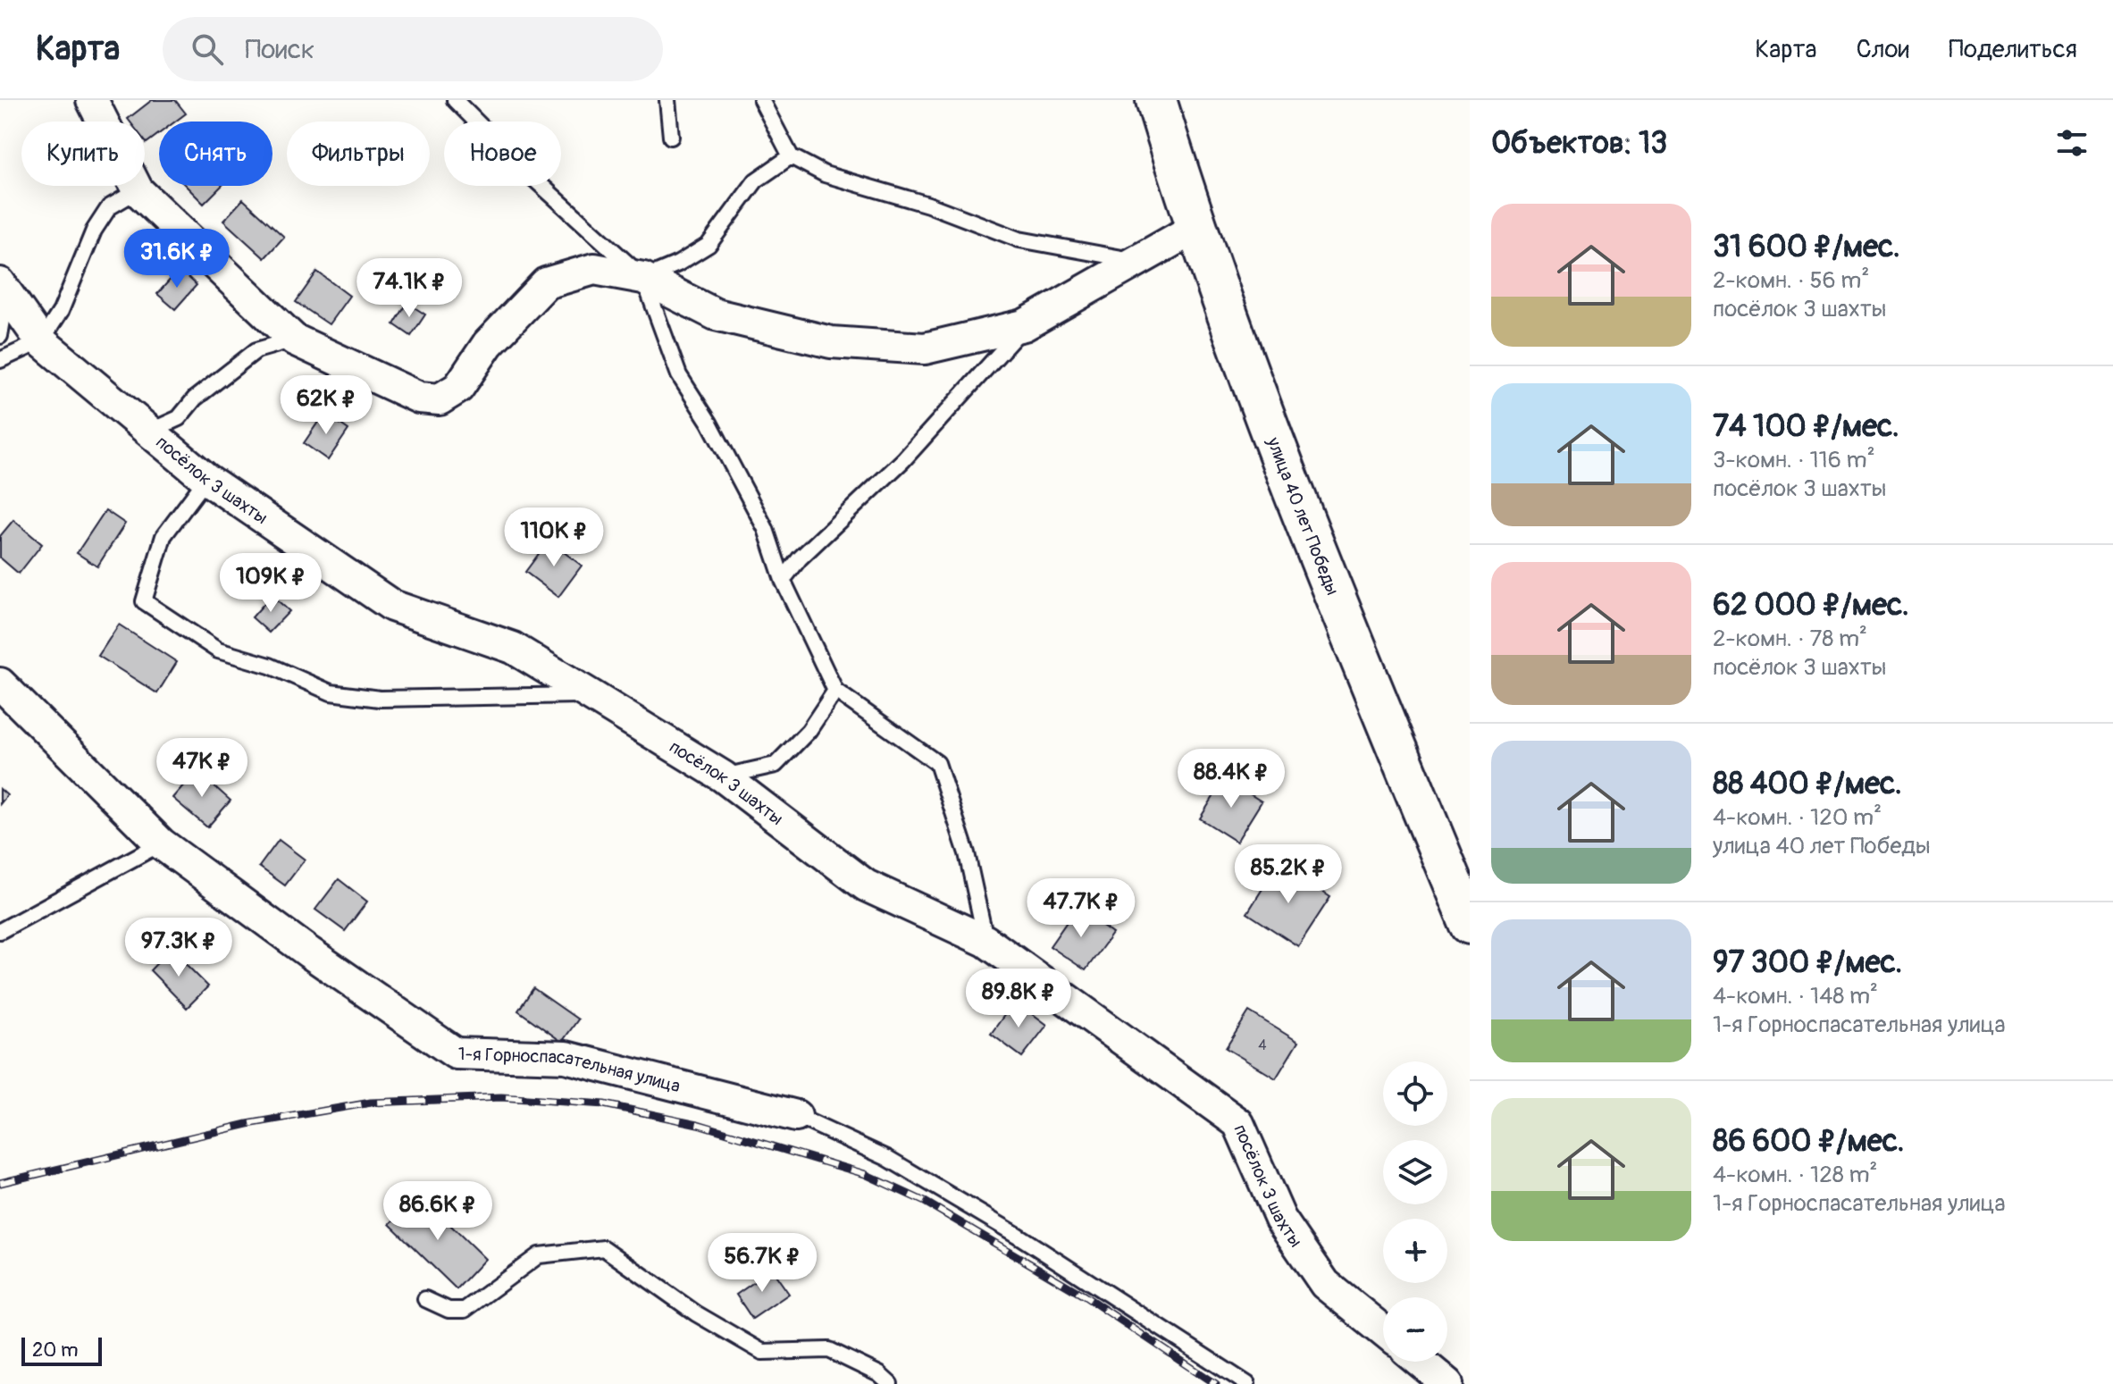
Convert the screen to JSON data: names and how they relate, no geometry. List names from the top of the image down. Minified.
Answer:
{"streets":{"main road":["улица 40 лет Победы"],"street":["посёлок 3 шахты","1-я Горноспасательная улица"]},"house_numbers":["4"],"scale_bar":"20 m","page":{"header":"Карта","search":"Поиск","nav":["Карта","Слои","Поделиться"],"heading":"Объектов: 13","chip":["Купить","Снять","Фильтры","Новое"],"list":[{"name":"31 600 ₽/мес.","note":"2-комн. · 56 m² · посёлок 3 шахты"},{"name":"74 100 ₽/мес.","note":"3-комн. · 116 m² · посёлок 3 шахты"},{"name":"62 000 ₽/мес.","note":"2-комн. · 78 m² · посёлок 3 шахты"},{"name":"88 400 ₽/мес.","note":"4-комн. · 120 m² · улица 40 лет Победы"},{"name":"97 300 ₽/мес.","note":"4-комн. · 148 m² · 1-я Горноспасательная улица"},{"name":"86 600 ₽/мес.","note":"4-комн. · 128 m² · 1-я Горноспасательная улица"}],"price":["31.6K ₽","74.1K ₽","62K ₽","110K ₽","109K ₽","47K ₽","88.4K ₽","85.2K ₽","47.7K ₽","97.3K ₽","89.8K ₽","86.6K ₽","56.7K ₽"],"map_buttons":["+","−"],"scale":"20 m"}}
